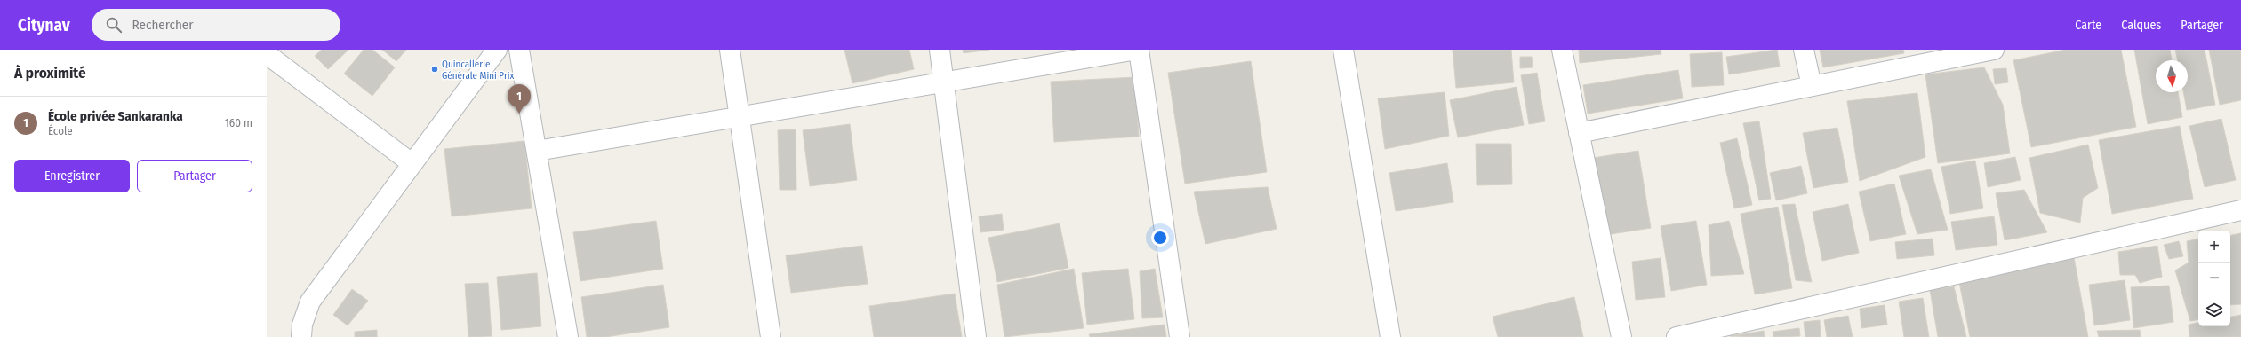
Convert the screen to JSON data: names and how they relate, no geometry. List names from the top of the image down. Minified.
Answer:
{"places":["Quincallerie Générale Mini Prix"],"north":"bottom","page":{"header":"Citynav","search":"Rechercher","nav":["Carte","Calques","Partager"],"heading":"À proximité","pins":"1","list":[{"mark":"1","name":"École privée Sankaranka","note":"École","value":"160 m"}],"buttons":["Enregistrer","Partager"],"map_buttons":["+","−"]}}
